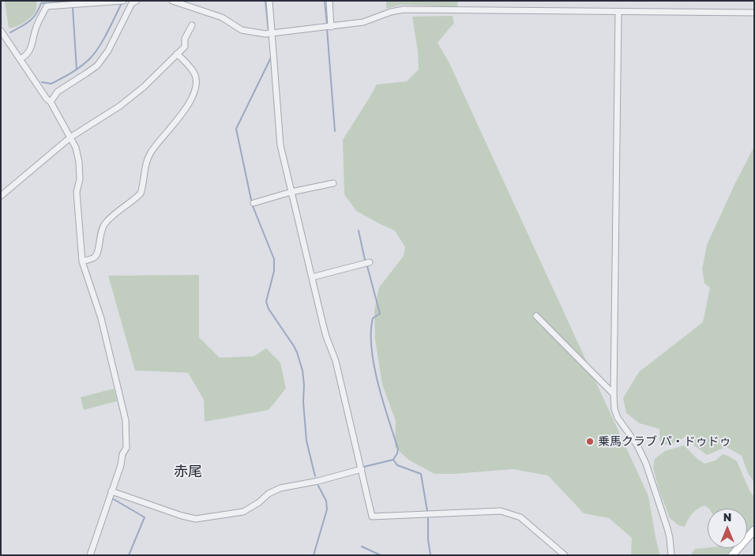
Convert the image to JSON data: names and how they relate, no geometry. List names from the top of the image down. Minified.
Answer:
{"districts":["赤尾"],"places":["乗馬クラブ パ・ドゥドゥ"],"north":"top"}
